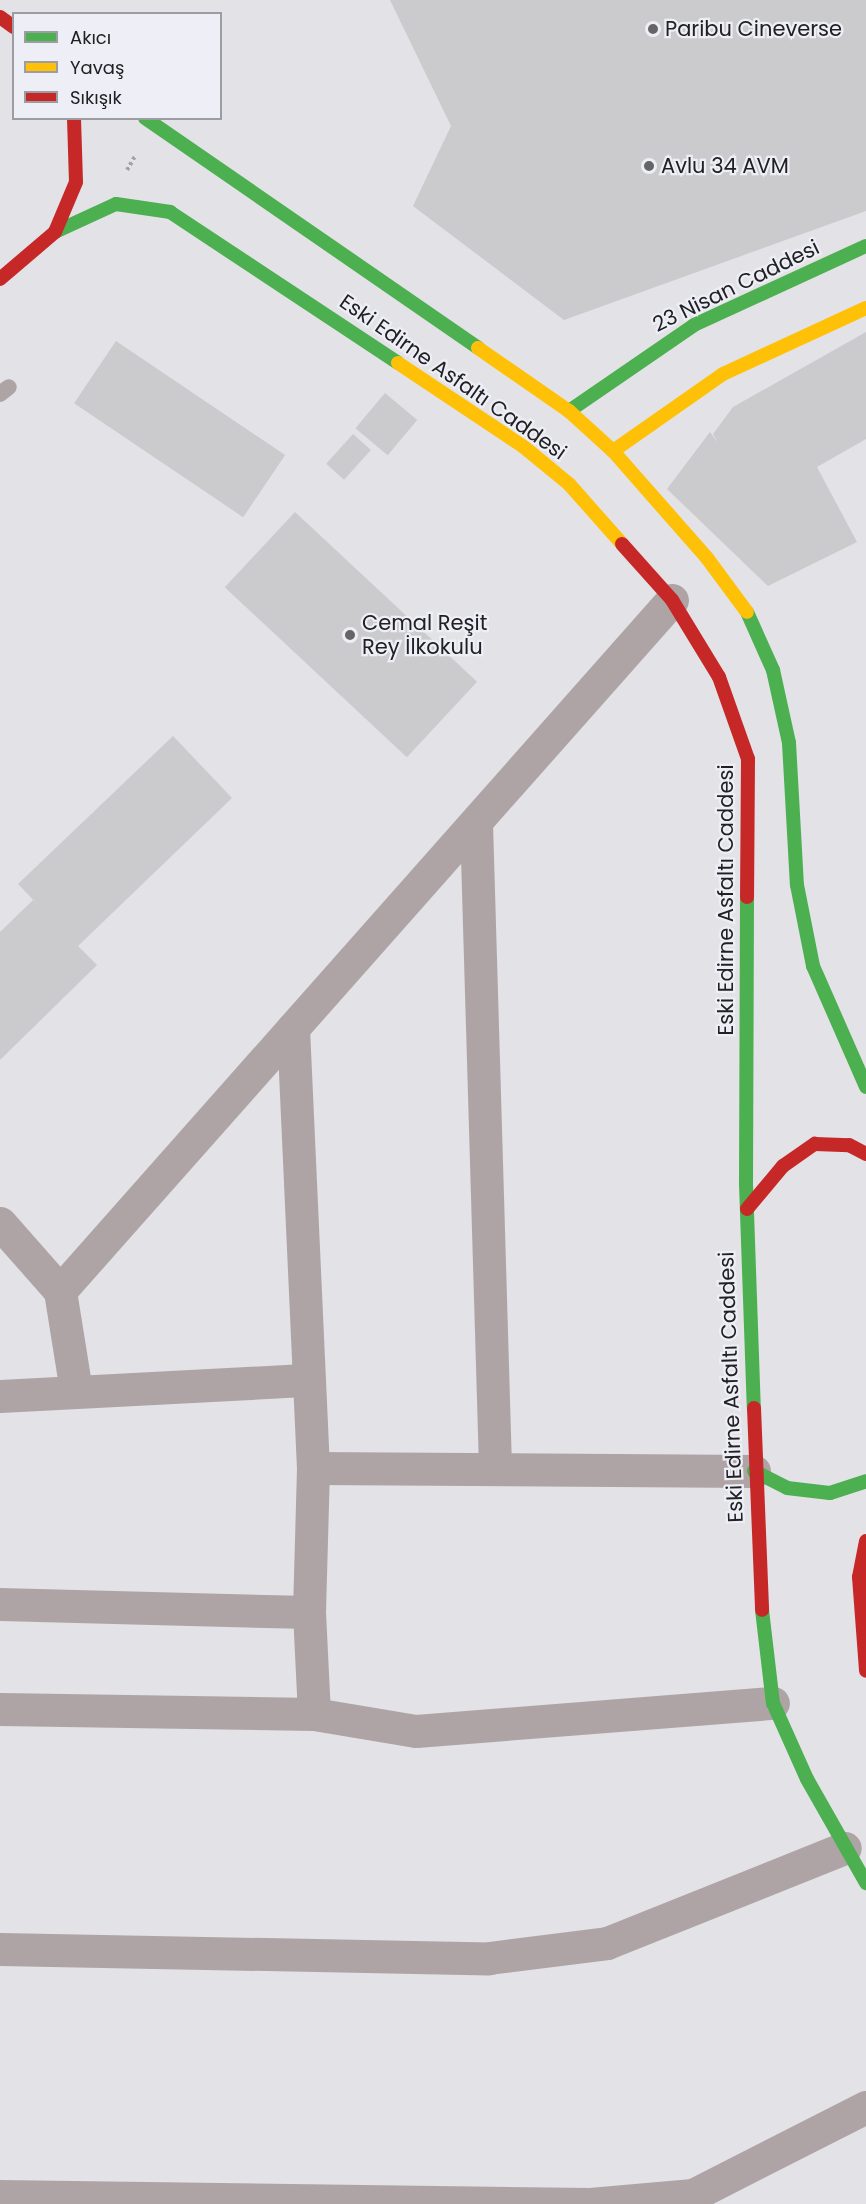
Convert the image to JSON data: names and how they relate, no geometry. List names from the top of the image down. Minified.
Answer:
{"streets":{"main road":["23 Nisan Caddesi","Eski Edirne Asfaltı Caddesi"]},"crossings":[["23 Nisan Caddesi","Eski Edirne Asfaltı Caddesi"]],"places":["Paribu Cineverse","Avlu 34 AVM","Cemal Reşit Rey İlkokulu"],"legend":["Akıcı","Yavaş","Sıkışık"]}
